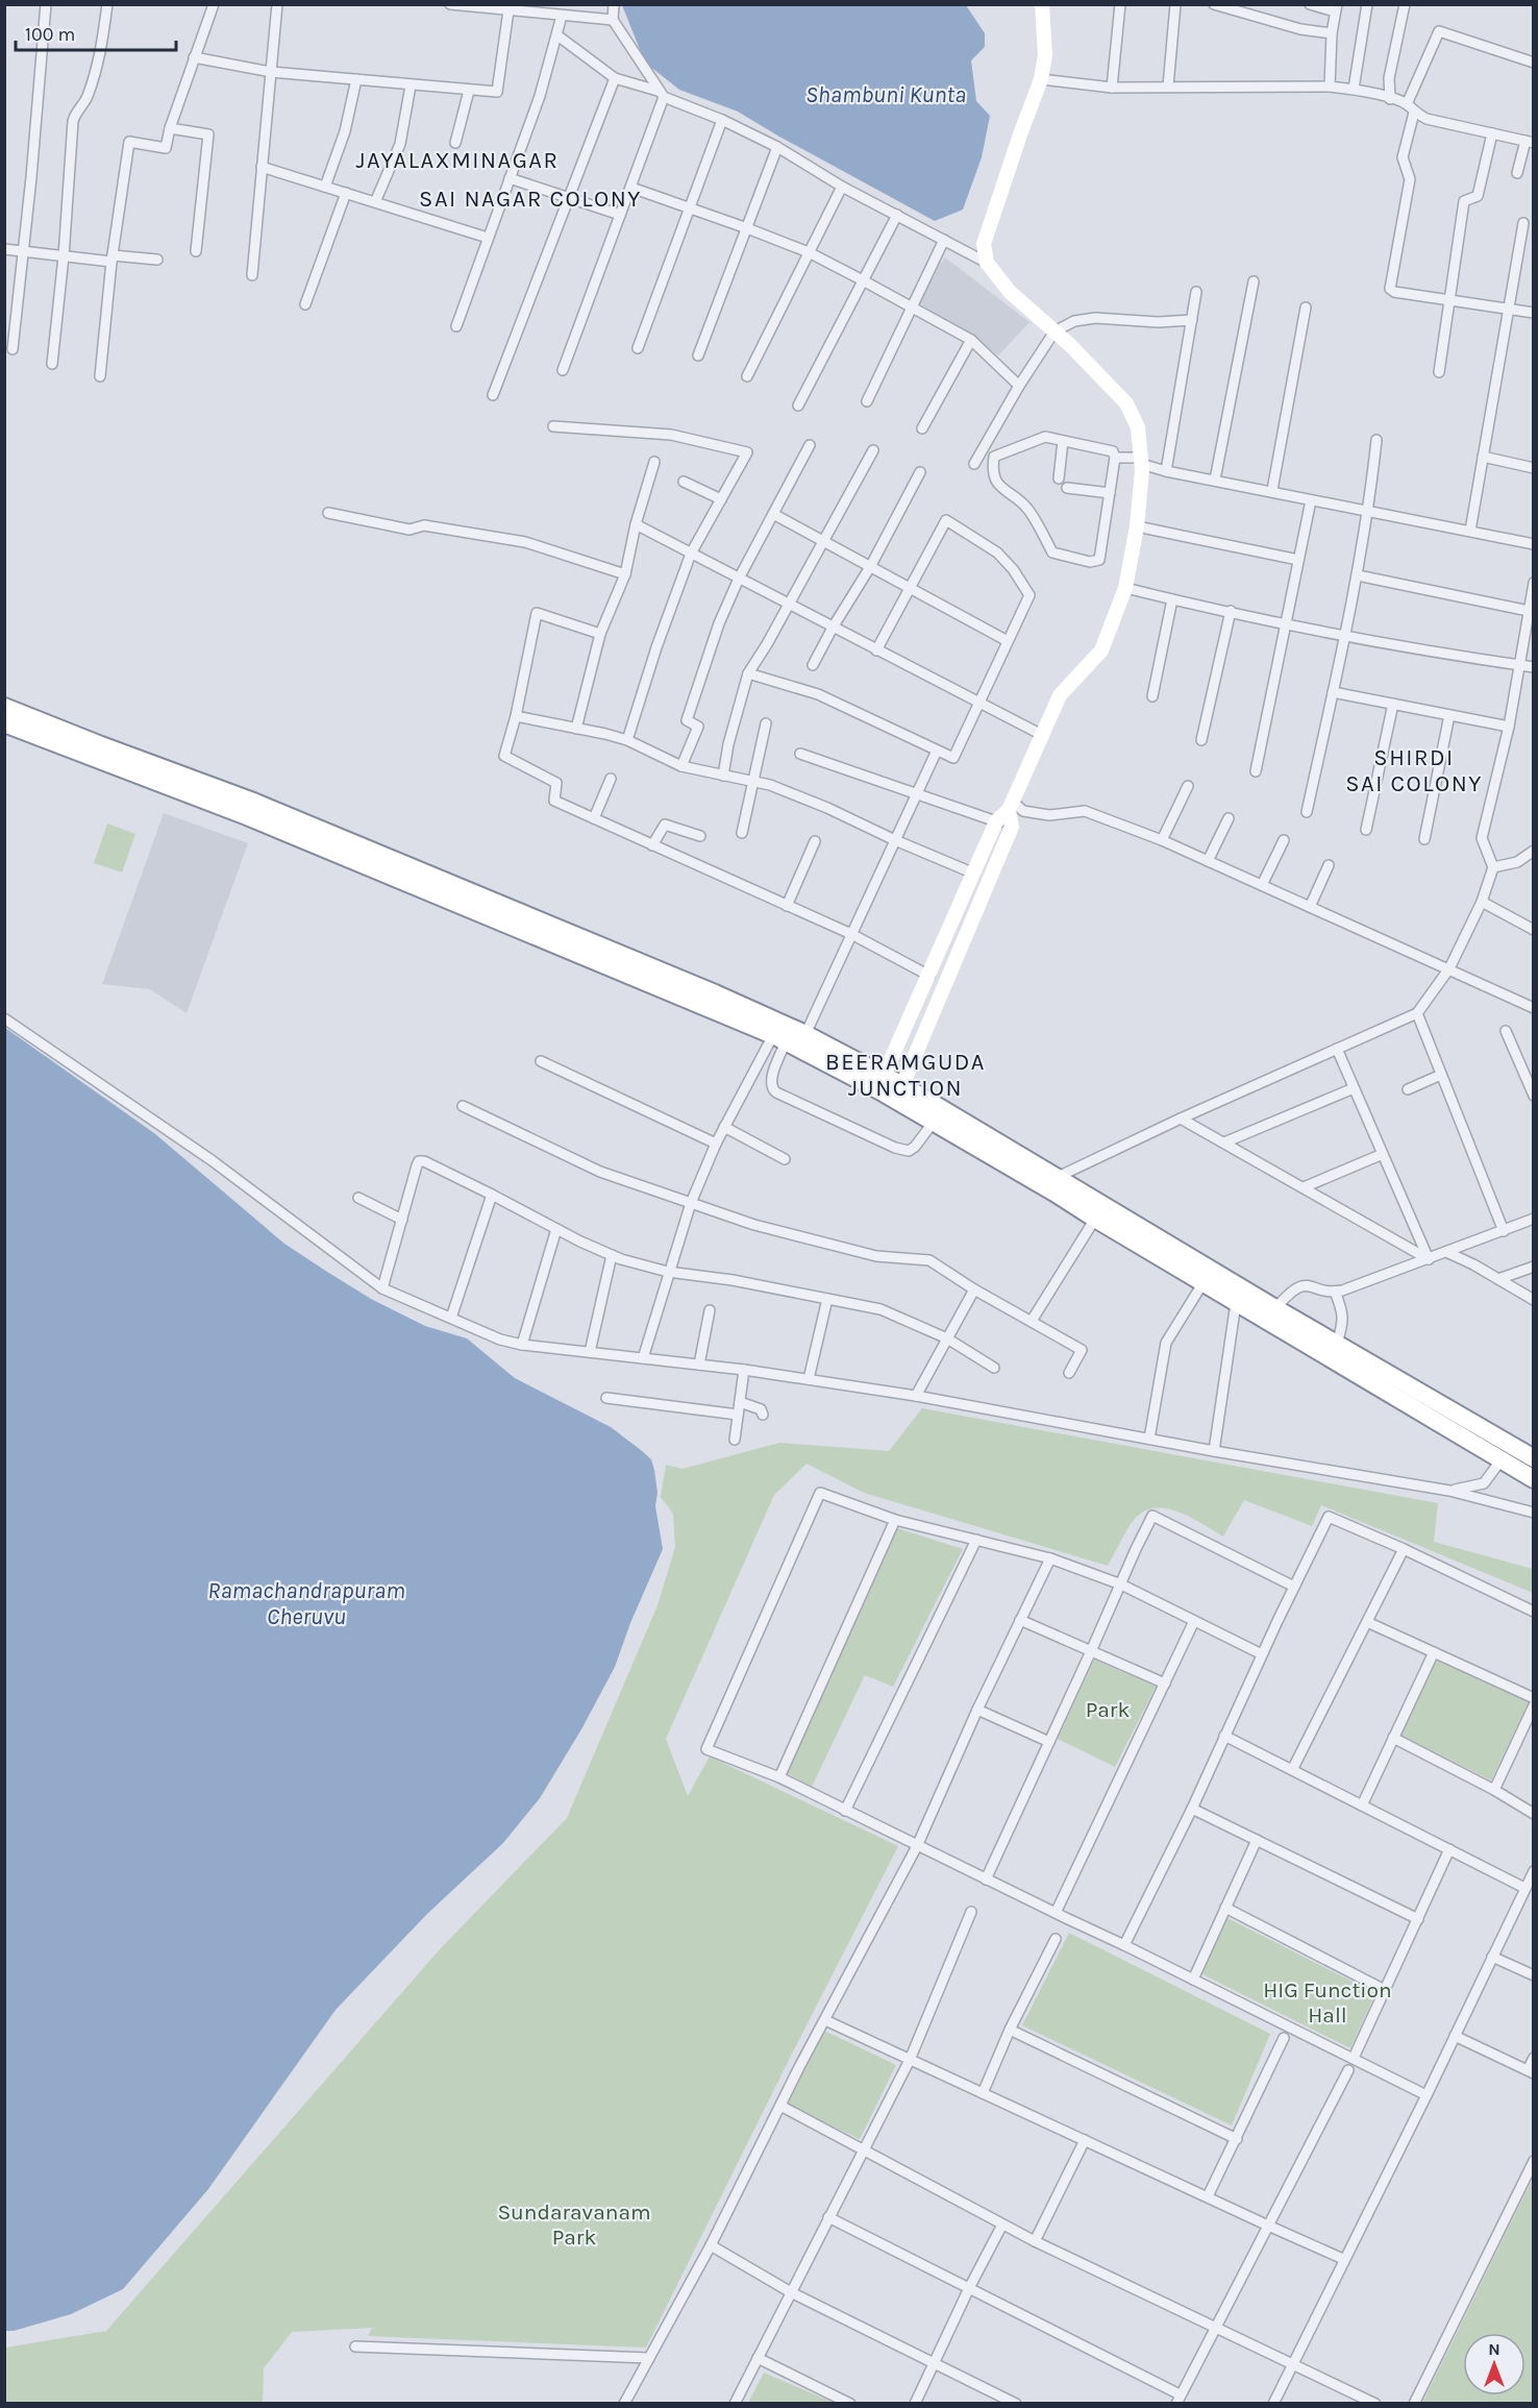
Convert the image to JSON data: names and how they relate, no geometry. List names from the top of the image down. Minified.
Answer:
{"districts":["JAYALAXMINAGAR","SAI NAGAR COLONY","SHIRDI SAI COLONY","BEERAMGUDA JUNCTION"],"water":["Shambuni Kunta","Ramachandrapuram Cheruvu"],"parks":["Park","HIG Function Hall","Sundaravanam Park"],"scale_bar":"100 m","north":"top"}
